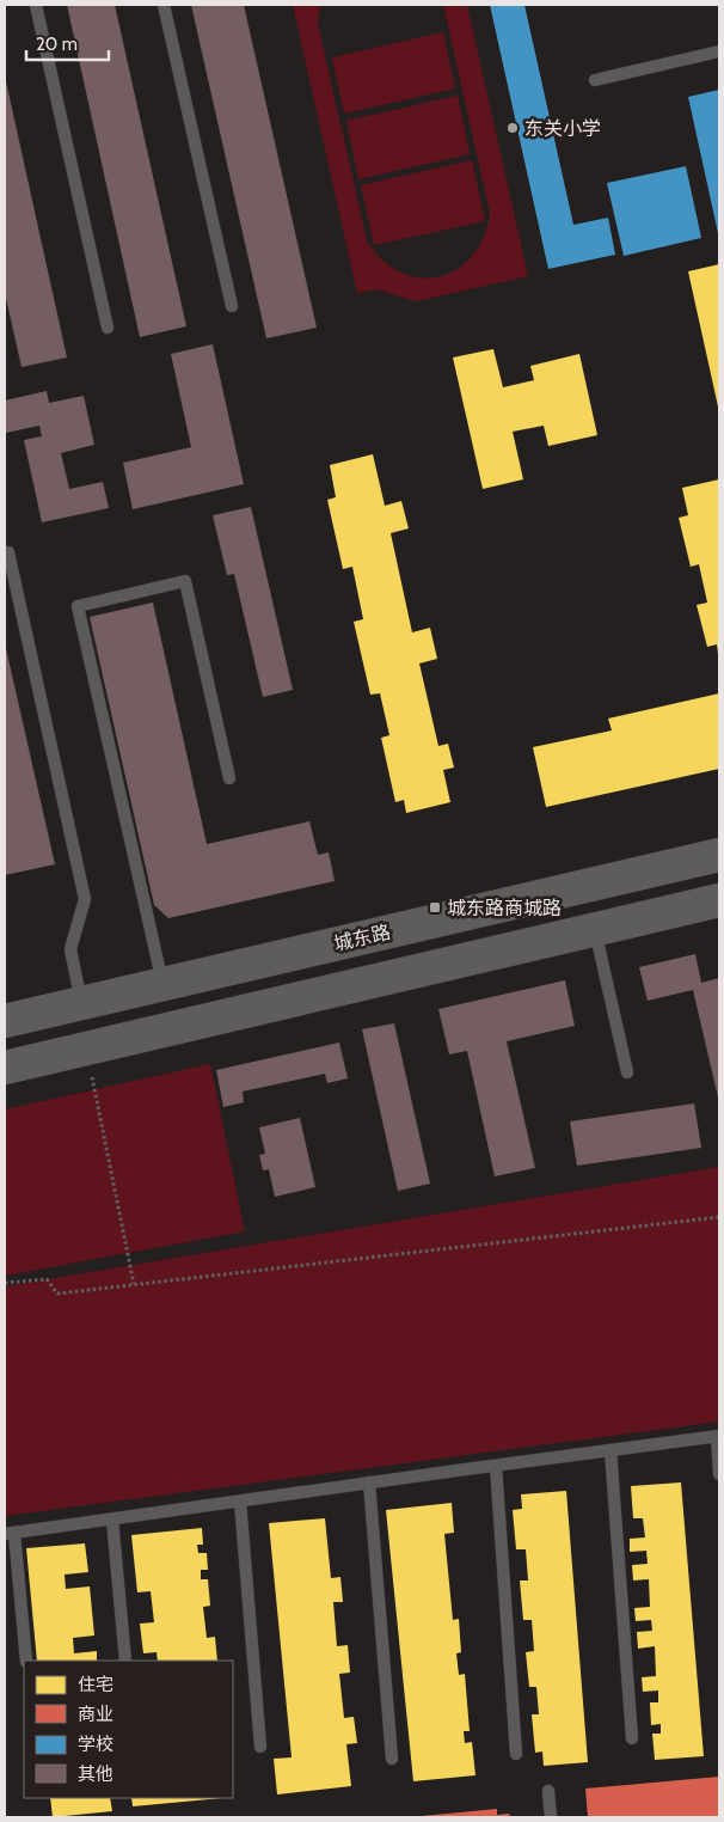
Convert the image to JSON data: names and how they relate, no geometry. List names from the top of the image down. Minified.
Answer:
{"streets":{"main road":["城东路"]},"places":{"other":["东关小学"],"transit":["城东路商城路"]},"legend":["住宅","商业","学校","其他"],"scale_bar":"20 m"}
